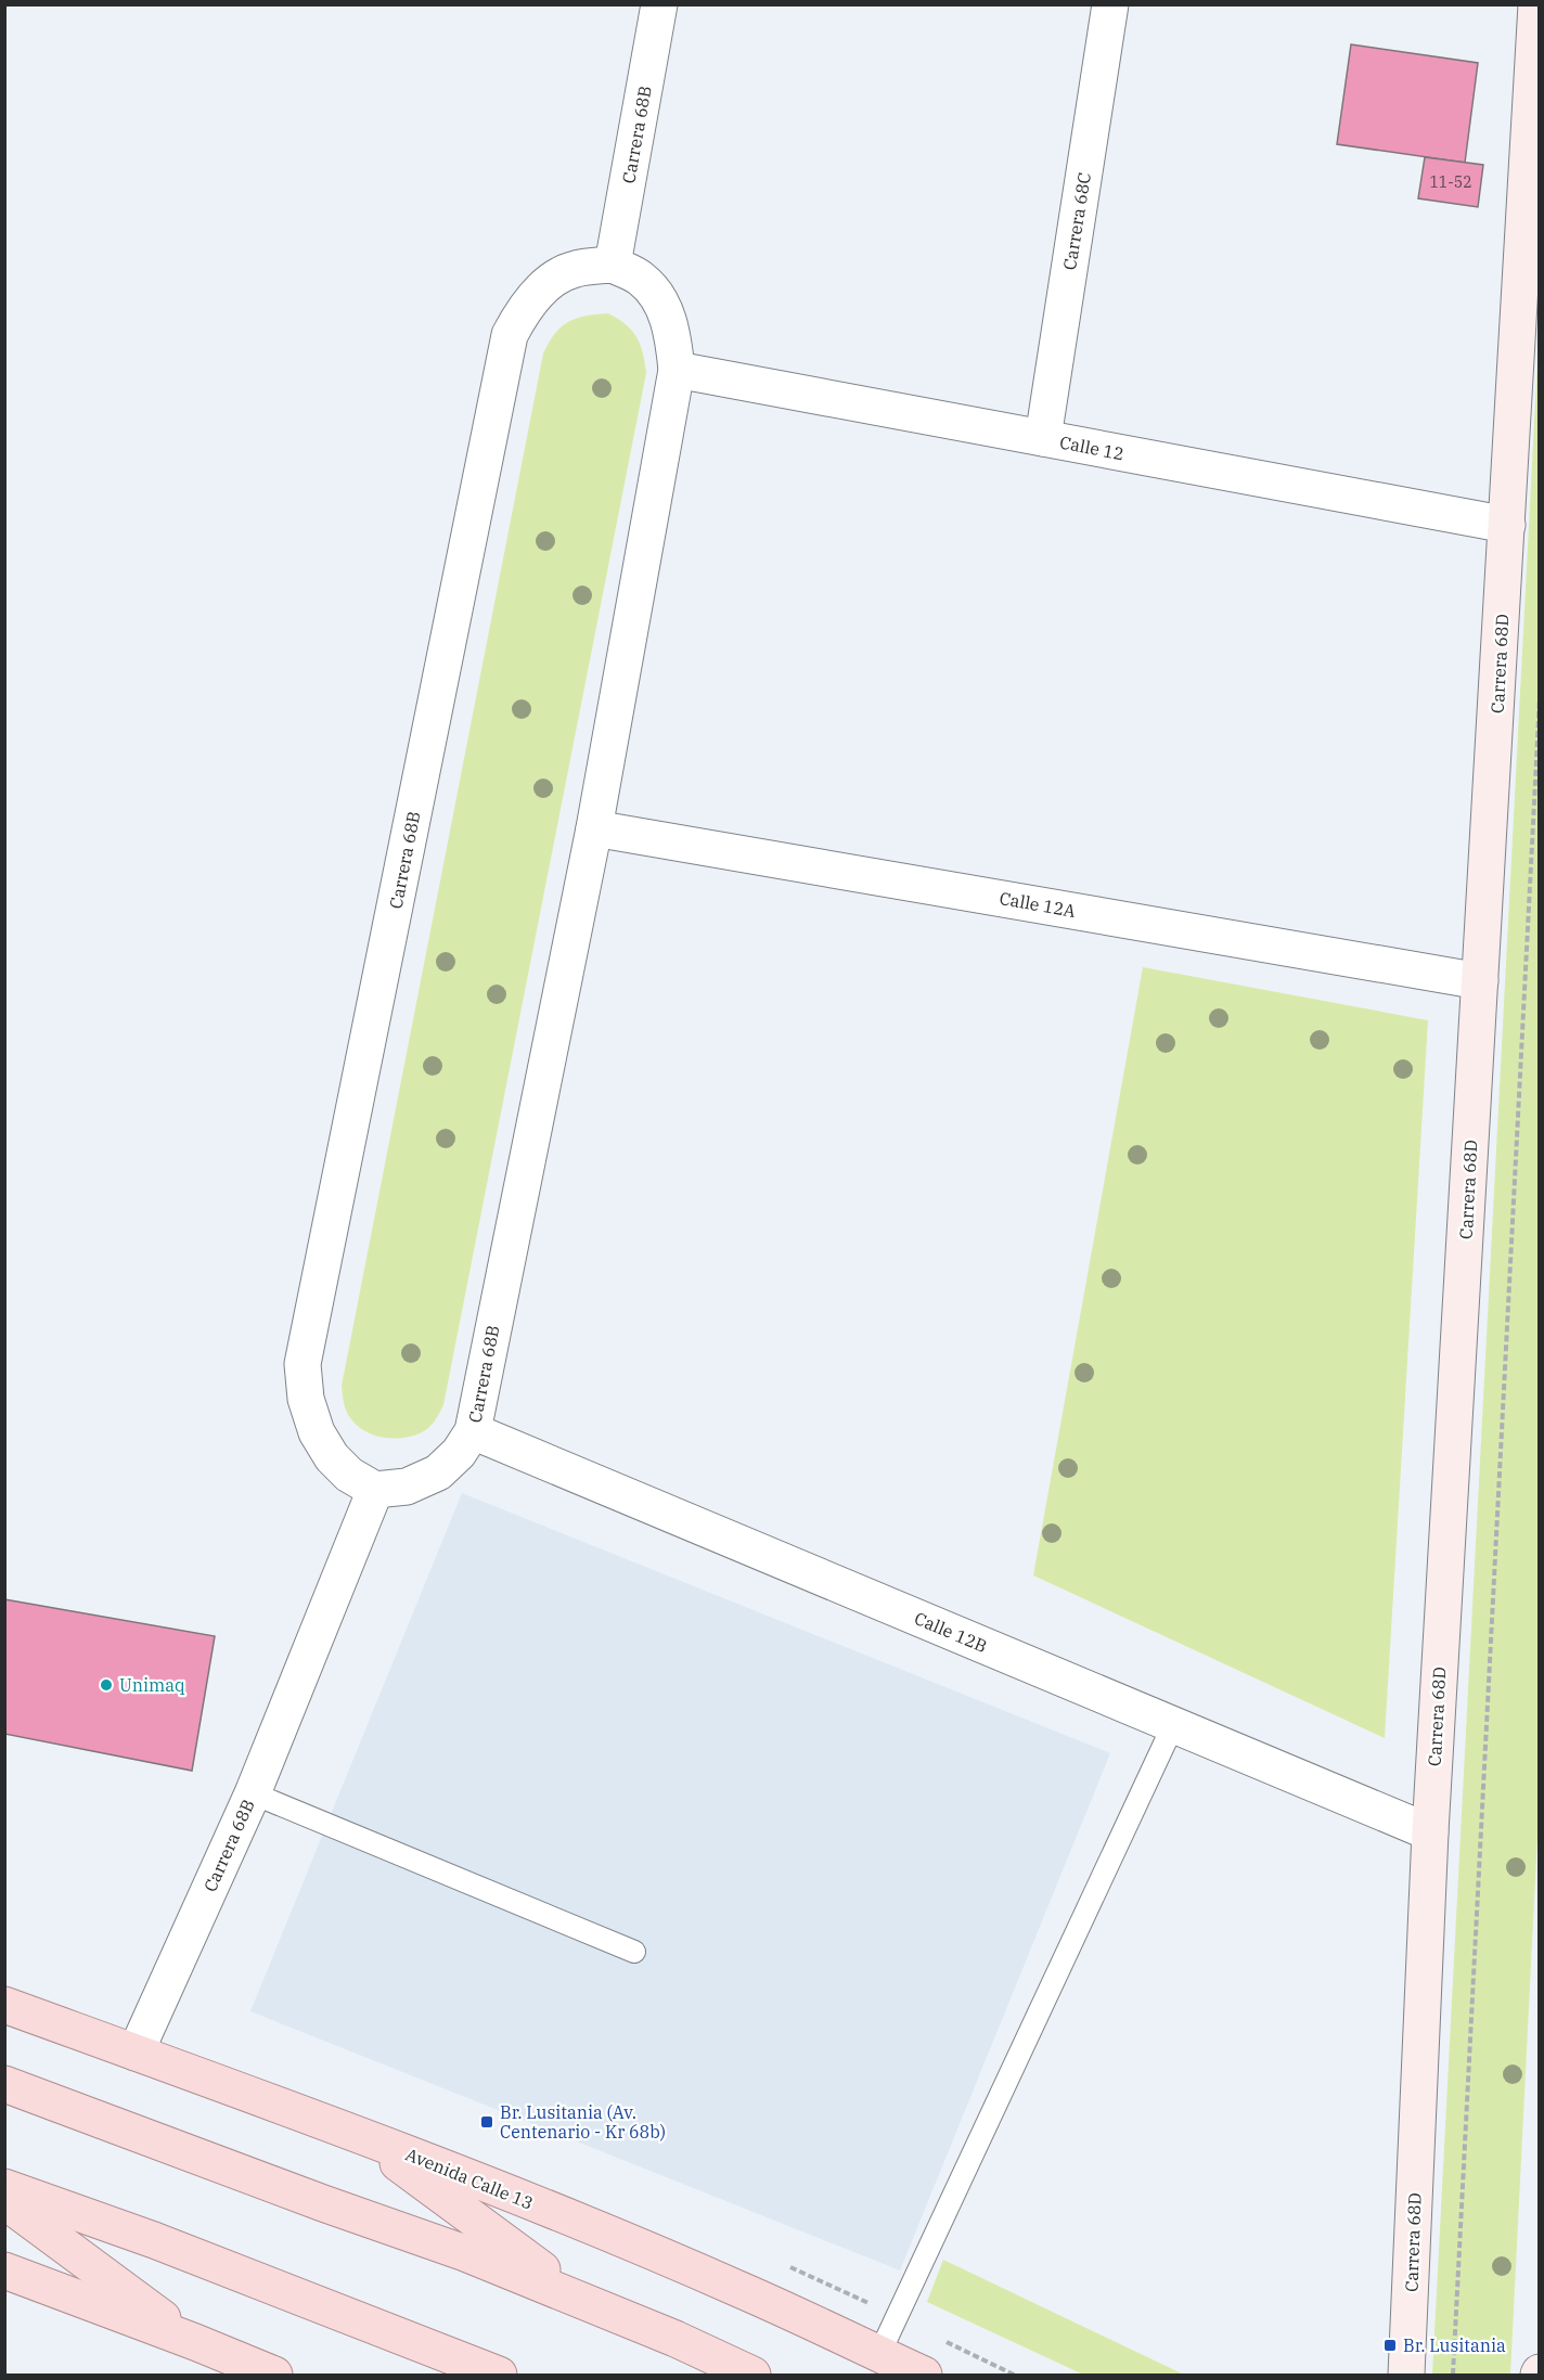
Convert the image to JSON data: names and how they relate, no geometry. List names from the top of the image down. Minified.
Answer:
{"streets":{"main road":["Carrera 68D","Avenida Calle 13"],"street":["Carrera 68B","Carrera 68C","Calle 12","Calle 12A","Calle 12B"]},"crossings":[["Carrera 68B","Calle 12"],["Carrera 68B","Calle 12A"],["Carrera 68B","Calle 12B"],["Carrera 68B","Avenida Calle 13"],["Carrera 68C","Calle 12"],["Calle 12","Carrera 68D"],["Carrera 68D","Calle 12A"],["Carrera 68D","Calle 12B"]],"places":{"other":["Unimaq"],"transit":["Br. Lusitania (Av. Centenario - Kr 68b)","Br. Lusitania"]},"house_numbers":["11-52"]}
